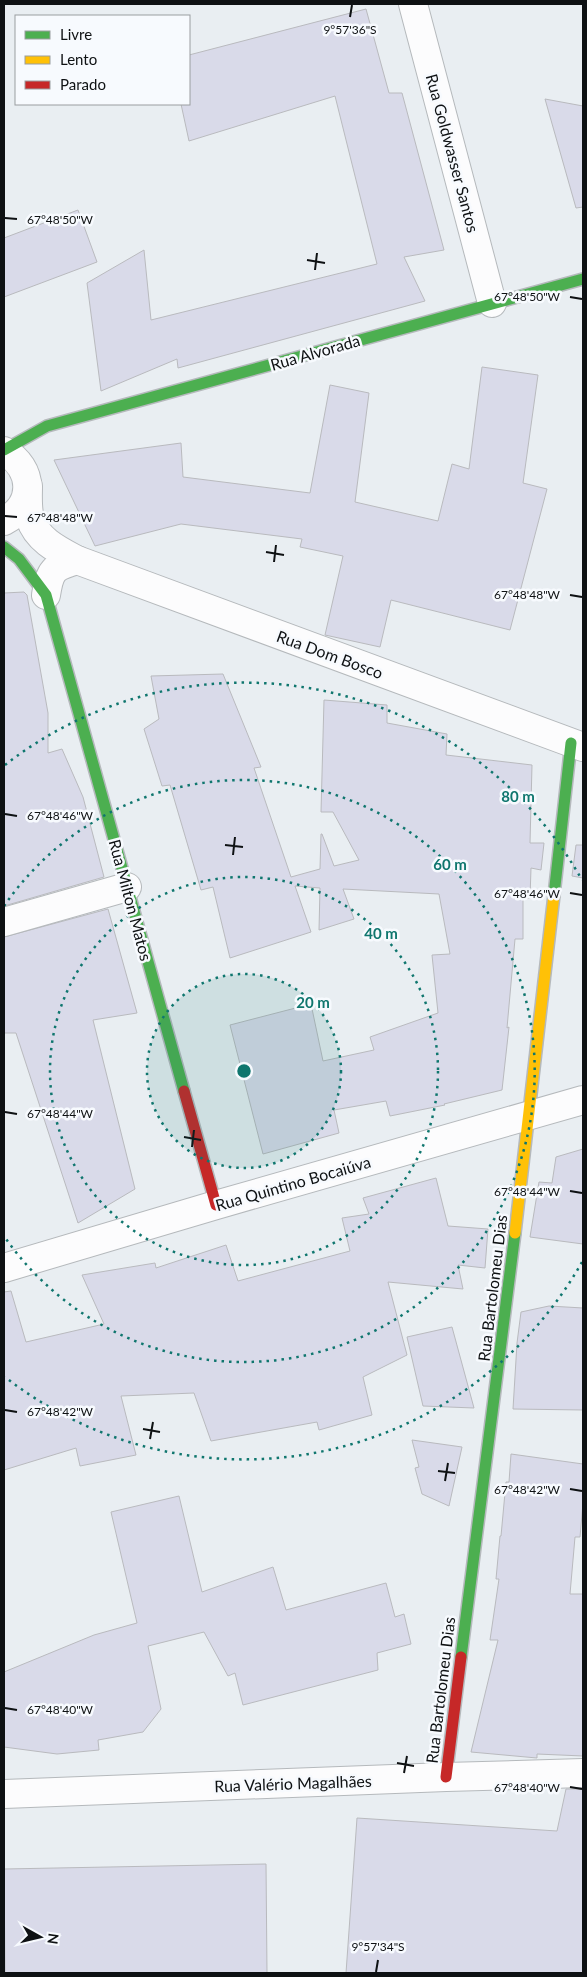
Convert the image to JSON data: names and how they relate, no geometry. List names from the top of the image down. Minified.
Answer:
{"streets":{"street":["Rua Goldwasser Santos","Rua Alvorada","Rua Dom Bosco","Rua Milton Matos","Rua Quintino Bocaiúva","Rua Bartolomeu Dias","Rua Valério Magalhães"]},"crossings":[["Rua Goldwasser Santos","Rua Alvorada"],["Rua Alvorada","Rua Dom Bosco"],["Rua Dom Bosco","Rua Milton Matos"],["Rua Dom Bosco","Rua Bartolomeu Dias"],["Rua Milton Matos","Rua Quintino Bocaiúva"],["Rua Quintino Bocaiúva","Rua Bartolomeu Dias"],["Rua Bartolomeu Dias","Rua Valério Magalhães"]],"legend":["Livre","Lento","Parado"],"north":"right","coordinates":["9°57'36\"S","67°48'50\"W","67°48'48\"W","67°48'46\"W","67°48'44\"W","67°48'42\"W","67°48'40\"W","9°57'34\"S"],"rings":["80 m","60 m","40 m","20 m"]}
